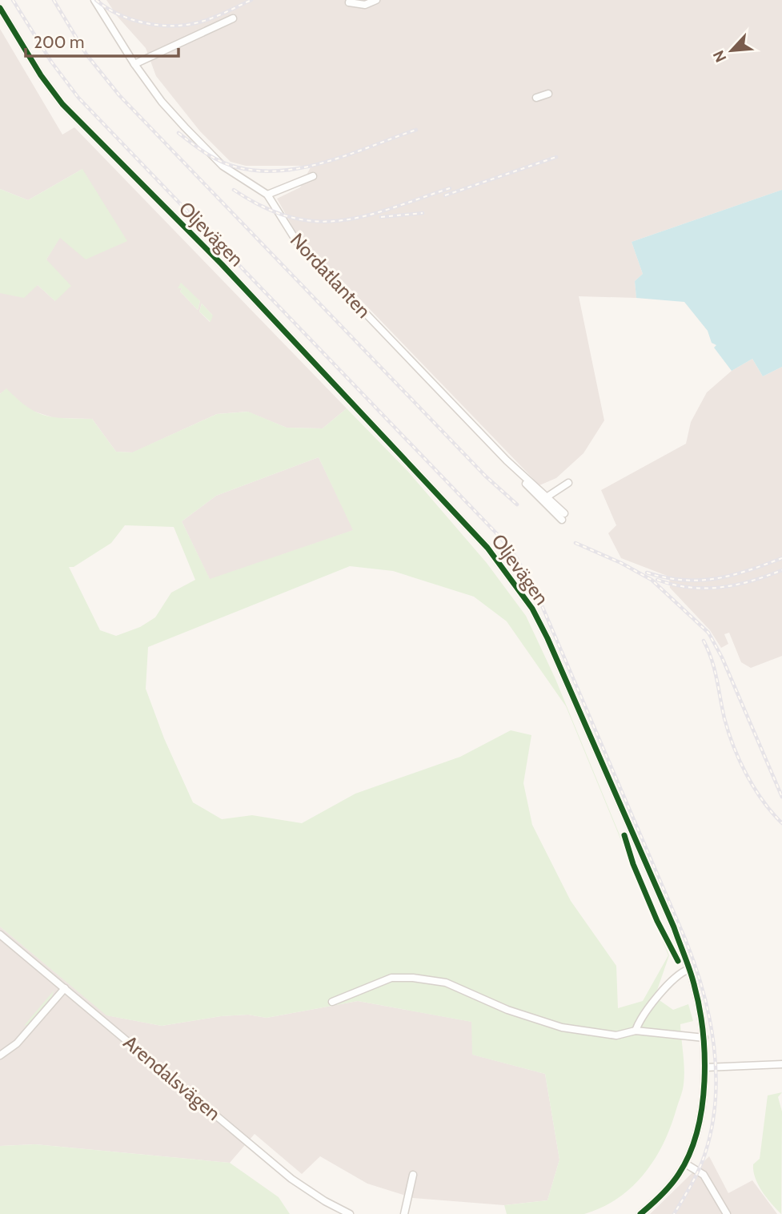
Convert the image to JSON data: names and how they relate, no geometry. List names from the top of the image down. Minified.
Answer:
{"streets":{"street":["Oljevägen","Nordatlanten","Arendalsvägen"]},"scale_bar":"200 m","north":"bottom left"}
